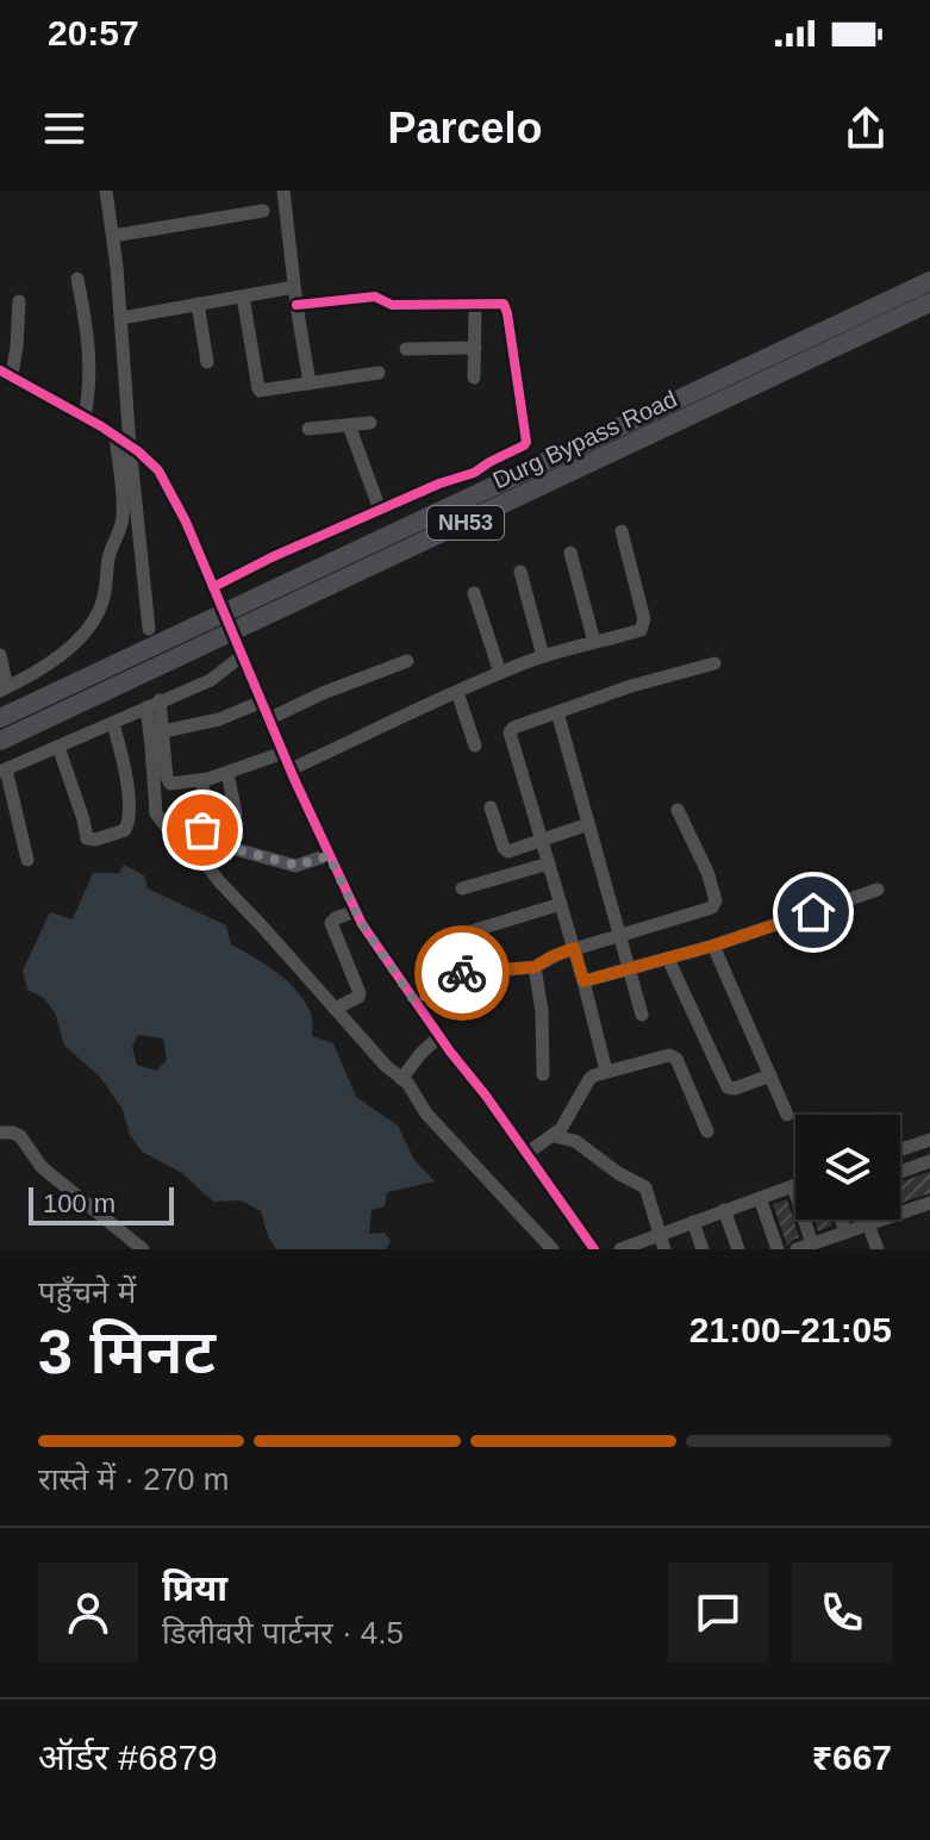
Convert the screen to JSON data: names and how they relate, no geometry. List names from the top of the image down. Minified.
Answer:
{"streets":{"highway":["Durg Bypass Road","NH53"]},"scale_bar":"100 m","page":{"status":"20:57","header":"Parcelo","scale":"100 m","heading":["3 मिनट","पहुँचने में","21:00–21:05"],"panel":["प्रिया","डिलीवरी पार्टनर · 4.5","ऑर्डर #6879","₹667"],"bar":"रास्ते में · 270 m"}}
